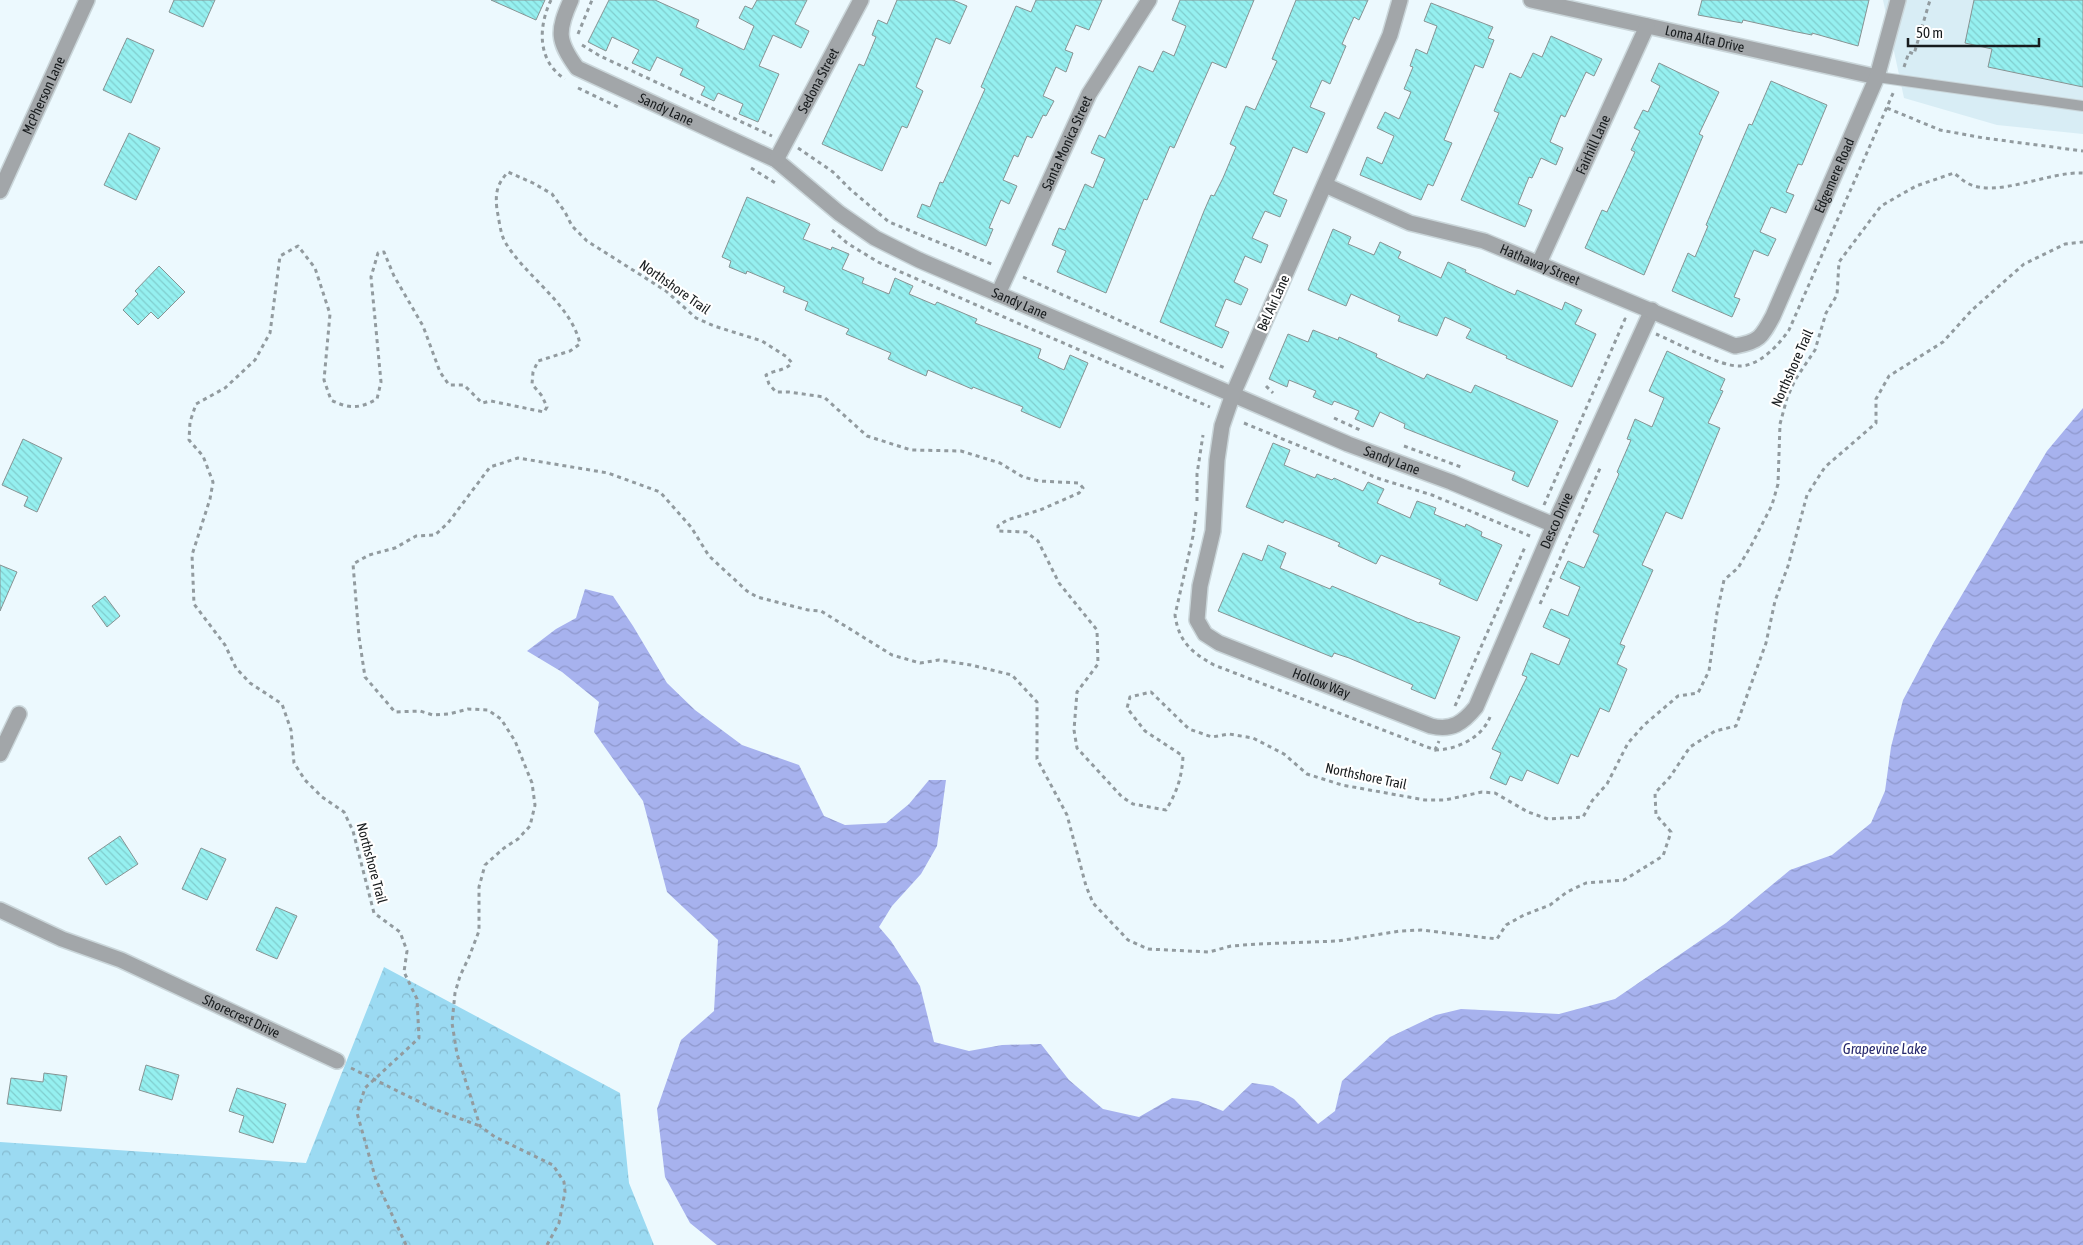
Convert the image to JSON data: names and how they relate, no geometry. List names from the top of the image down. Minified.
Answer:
{"streets":{"street":["Loma Alta Drive","Sedona Street","McPherson Lane","Sandy Lane","Santa Monica Street","Fairhill Lane","Edgemere Road","Hathaway Street","Bel Air Lane","Desco Drive","Hollow Way","Shorecrest Drive"],"path":["Northshore Trail"]},"crossings":[["Loma Alta Drive","Fairhill Lane"],["Loma Alta Drive","Edgemere Road"],["Sedona Street","Sandy Lane"],["Sandy Lane","Santa Monica Street"],["Sandy Lane","Bel Air Lane"],["Sandy Lane","Desco Drive"],["Fairhill Lane","Hathaway Street"],["Edgemere Road","Hathaway Street"],["Hathaway Street","Bel Air Lane"],["Hathaway Street","Desco Drive"],["Bel Air Lane","Hollow Way"],["Desco Drive","Hollow Way"]],"water":["Grapevine Lake"],"scale_bar":"50 m"}
